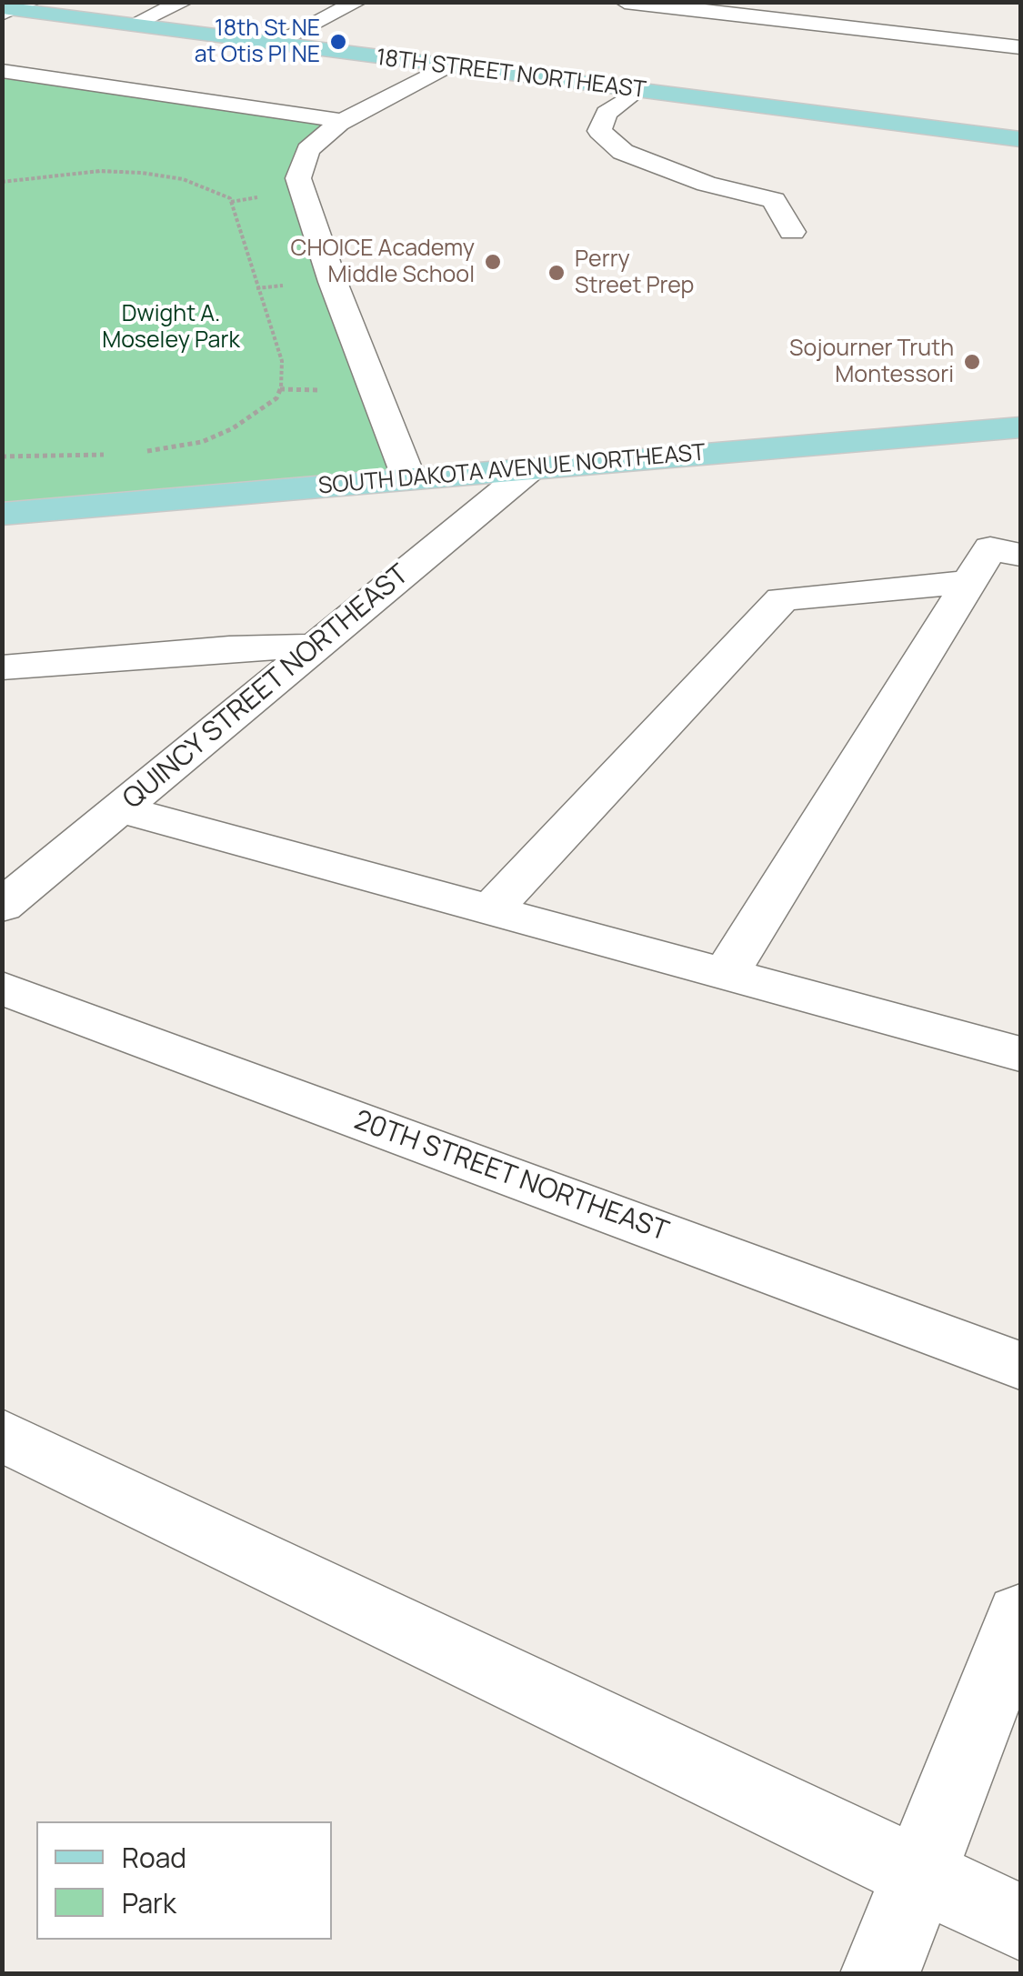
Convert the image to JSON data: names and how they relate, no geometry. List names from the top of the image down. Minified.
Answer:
{"streets":{"main road":["18TH STREET NORTHEAST","SOUTH DAKOTA AVENUE NORTHEAST"],"street":["QUINCY STREET NORTHEAST","20TH STREET NORTHEAST"]},"crossings":[["SOUTH DAKOTA AVENUE NORTHEAST","QUINCY STREET NORTHEAST"]],"parks":["Dwight A. Moseley Park"],"places":["18th St NE at Otis Pl NE","CHOICE Academy Middle School","Perry Street Prep","Sojourner Truth Montessori"],"legend":["Road","Park"]}
